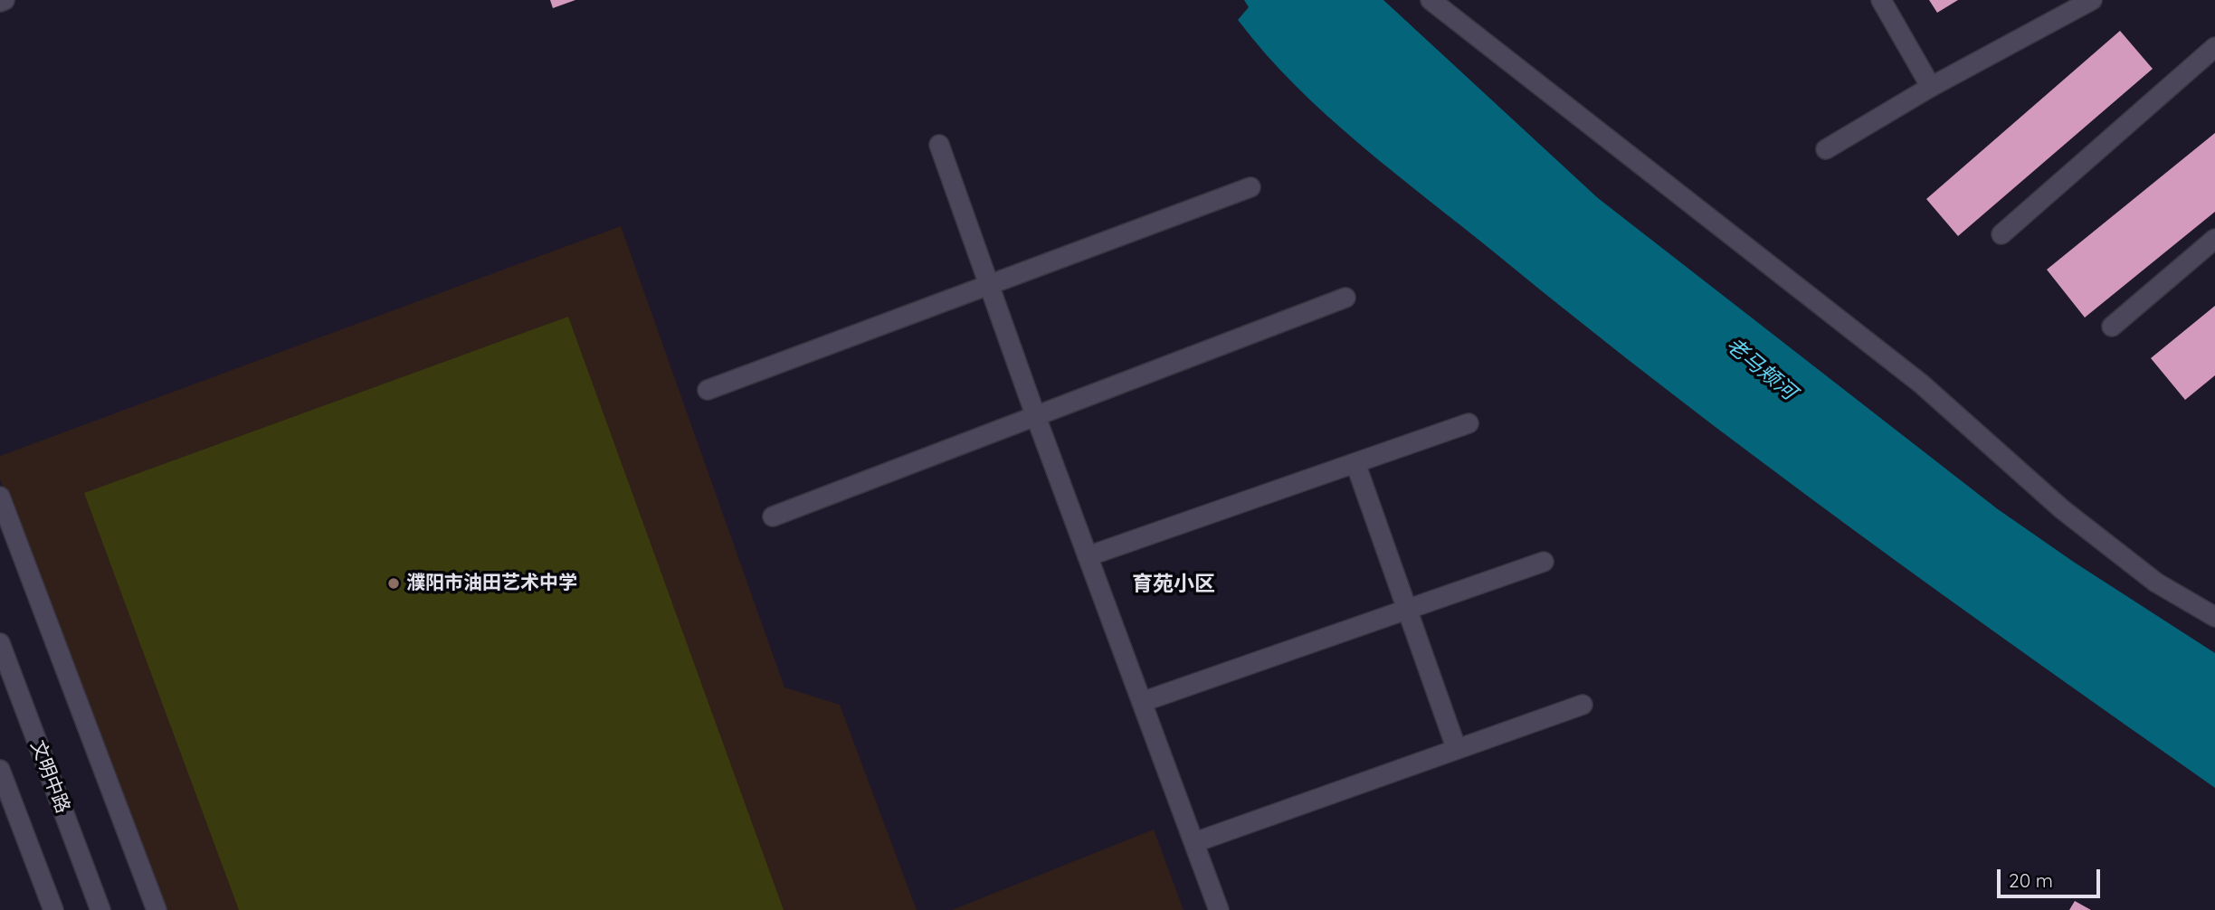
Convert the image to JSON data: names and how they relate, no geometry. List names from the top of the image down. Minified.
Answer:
{"streets":{"street":["文明中路"]},"districts":["育苑小区"],"water":["老马颊河"],"places":["濮阳市油田艺术中学"],"scale_bar":"20 m"}
